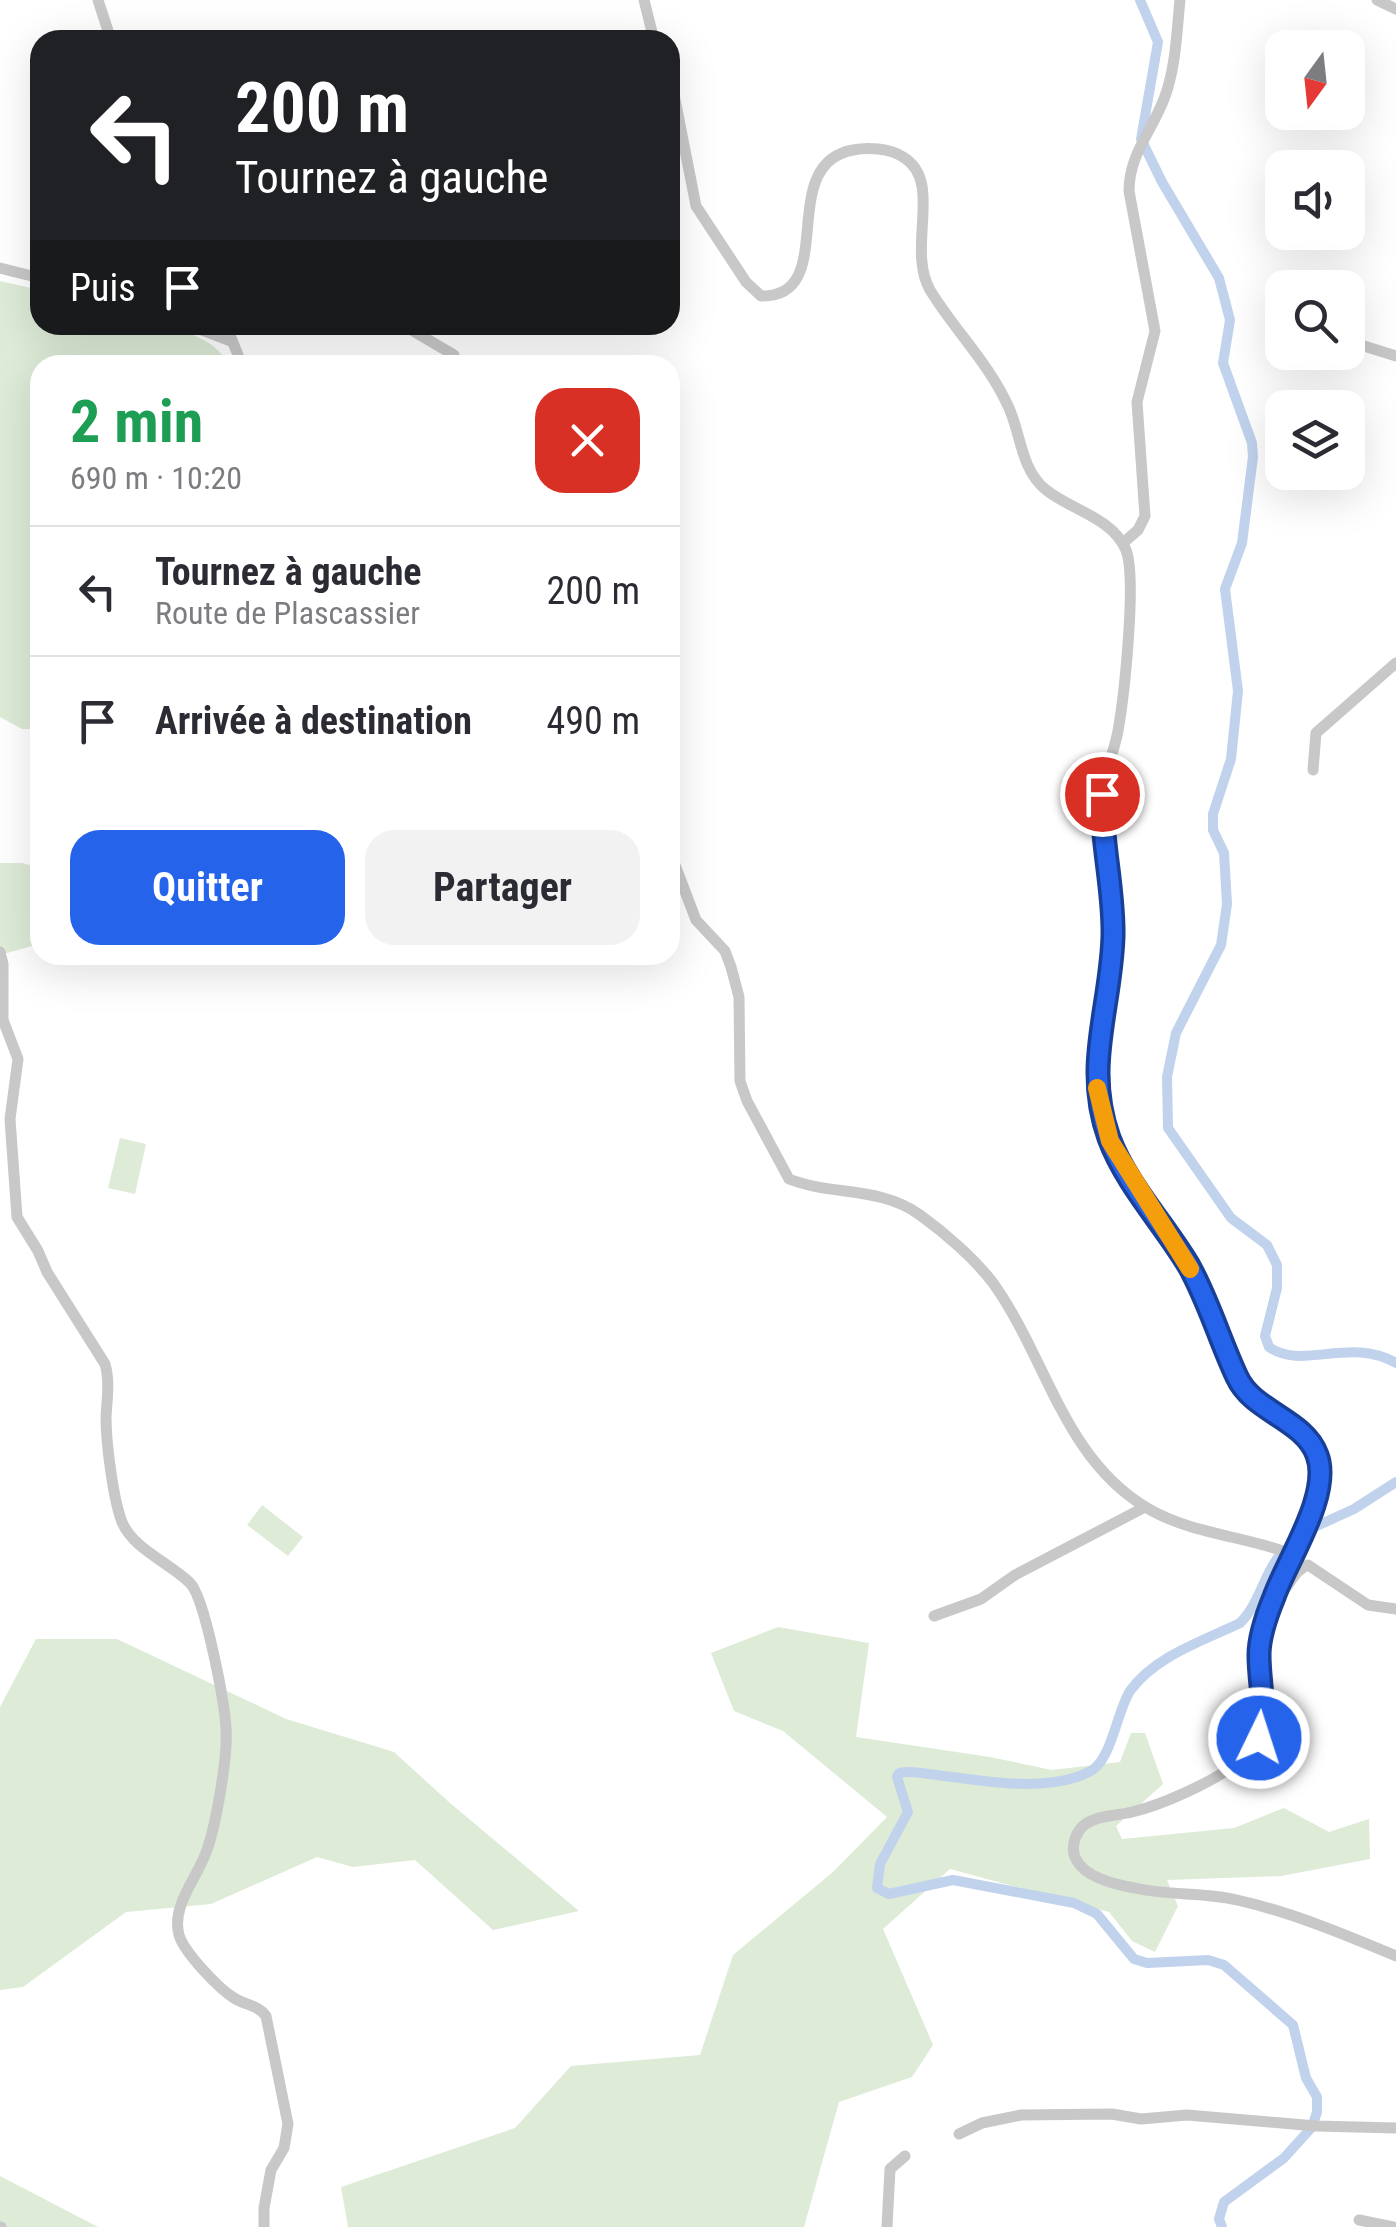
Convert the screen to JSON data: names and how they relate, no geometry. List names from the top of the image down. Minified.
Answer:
{"north":"bottom","page":{"turn":["200 m","Tournez à gauche"],"then":"Puis","heading":["2 min","690 m · 10:20"],"list":[{"name":"Tournez à gauche","note":"Route de Plascassier","value":"200 m"},{"name":"Arrivée à destination","value":"490 m"}],"buttons":["Quitter","Partager"]}}
